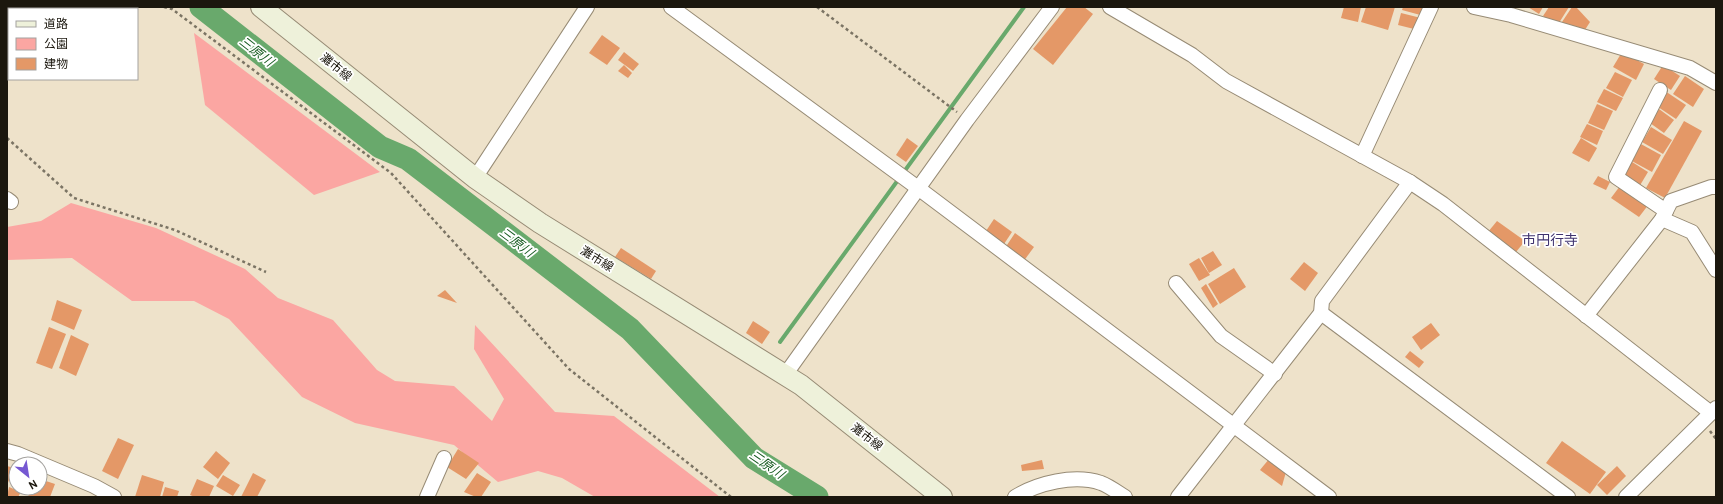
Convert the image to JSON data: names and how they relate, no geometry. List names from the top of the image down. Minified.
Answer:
{"streets":{"main road":["灘市線"]},"districts":["市円行寺"],"water":["三原川"],"legend":["道路","公園","建物"],"north":"bottom right"}
